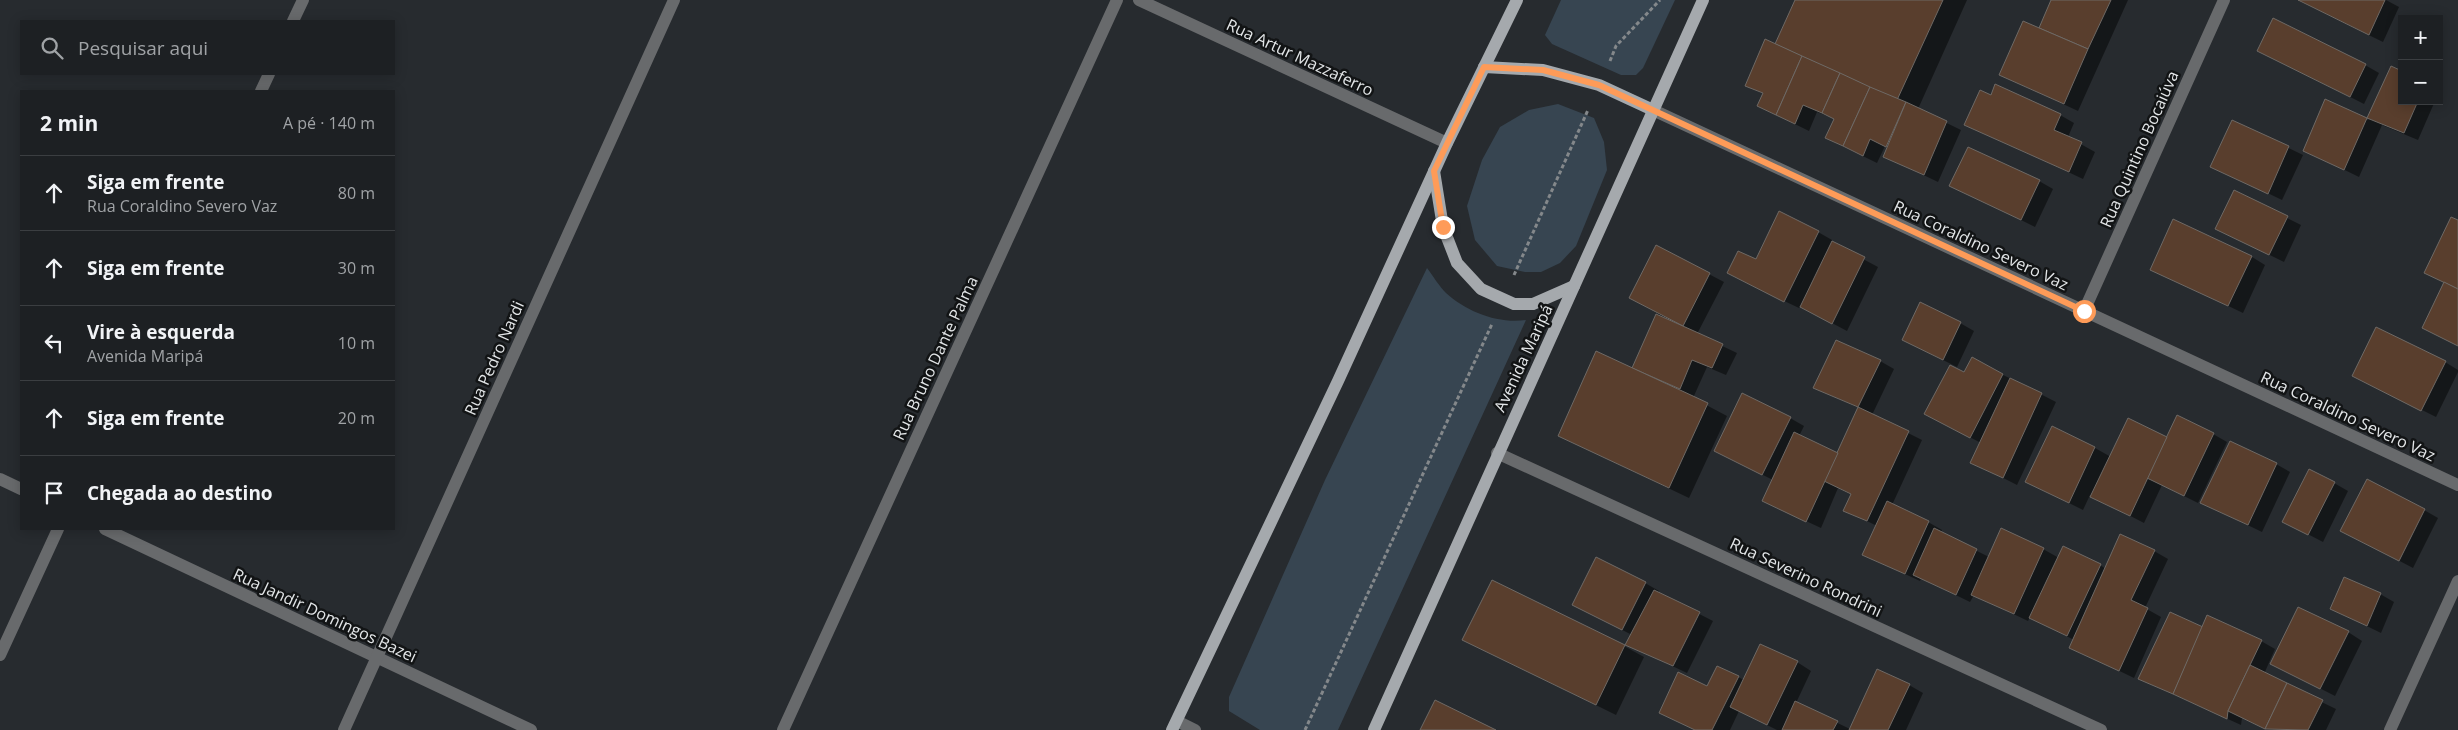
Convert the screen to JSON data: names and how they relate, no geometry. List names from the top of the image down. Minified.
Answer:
{"streets":{"main road":["Avenida Maripá"],"street":["Rua Artur Mazzaferro","Rua Quintino Bocaiúva","Rua Coraldino Severo Vaz","Rua Pedro Nardi","Rua Bruno Dante Palma","Rua Severino Rondrini","Rua Jandir Domingos Bazei"]},"crossings":[["Rua Quintino Bocaiúva","Rua Coraldino Severo Vaz"],["Rua Coraldino Severo Vaz","Avenida Maripá"],["Rua Pedro Nardi","Rua Jandir Domingos Bazei"],["Avenida Maripá","Rua Severino Rondrini"]],"page":{"map_buttons":["+","−"],"search":"Pesquisar aqui","heading":["2 min","A pé · 140 m"],"list":[["Siga em frente","Rua Coraldino Severo Vaz","80 m"],["Siga em frente","30 m"],["Vire à esquerda","Avenida Maripá","10 m"],["Siga em frente","20 m"],"Chegada ao destino"]}}
